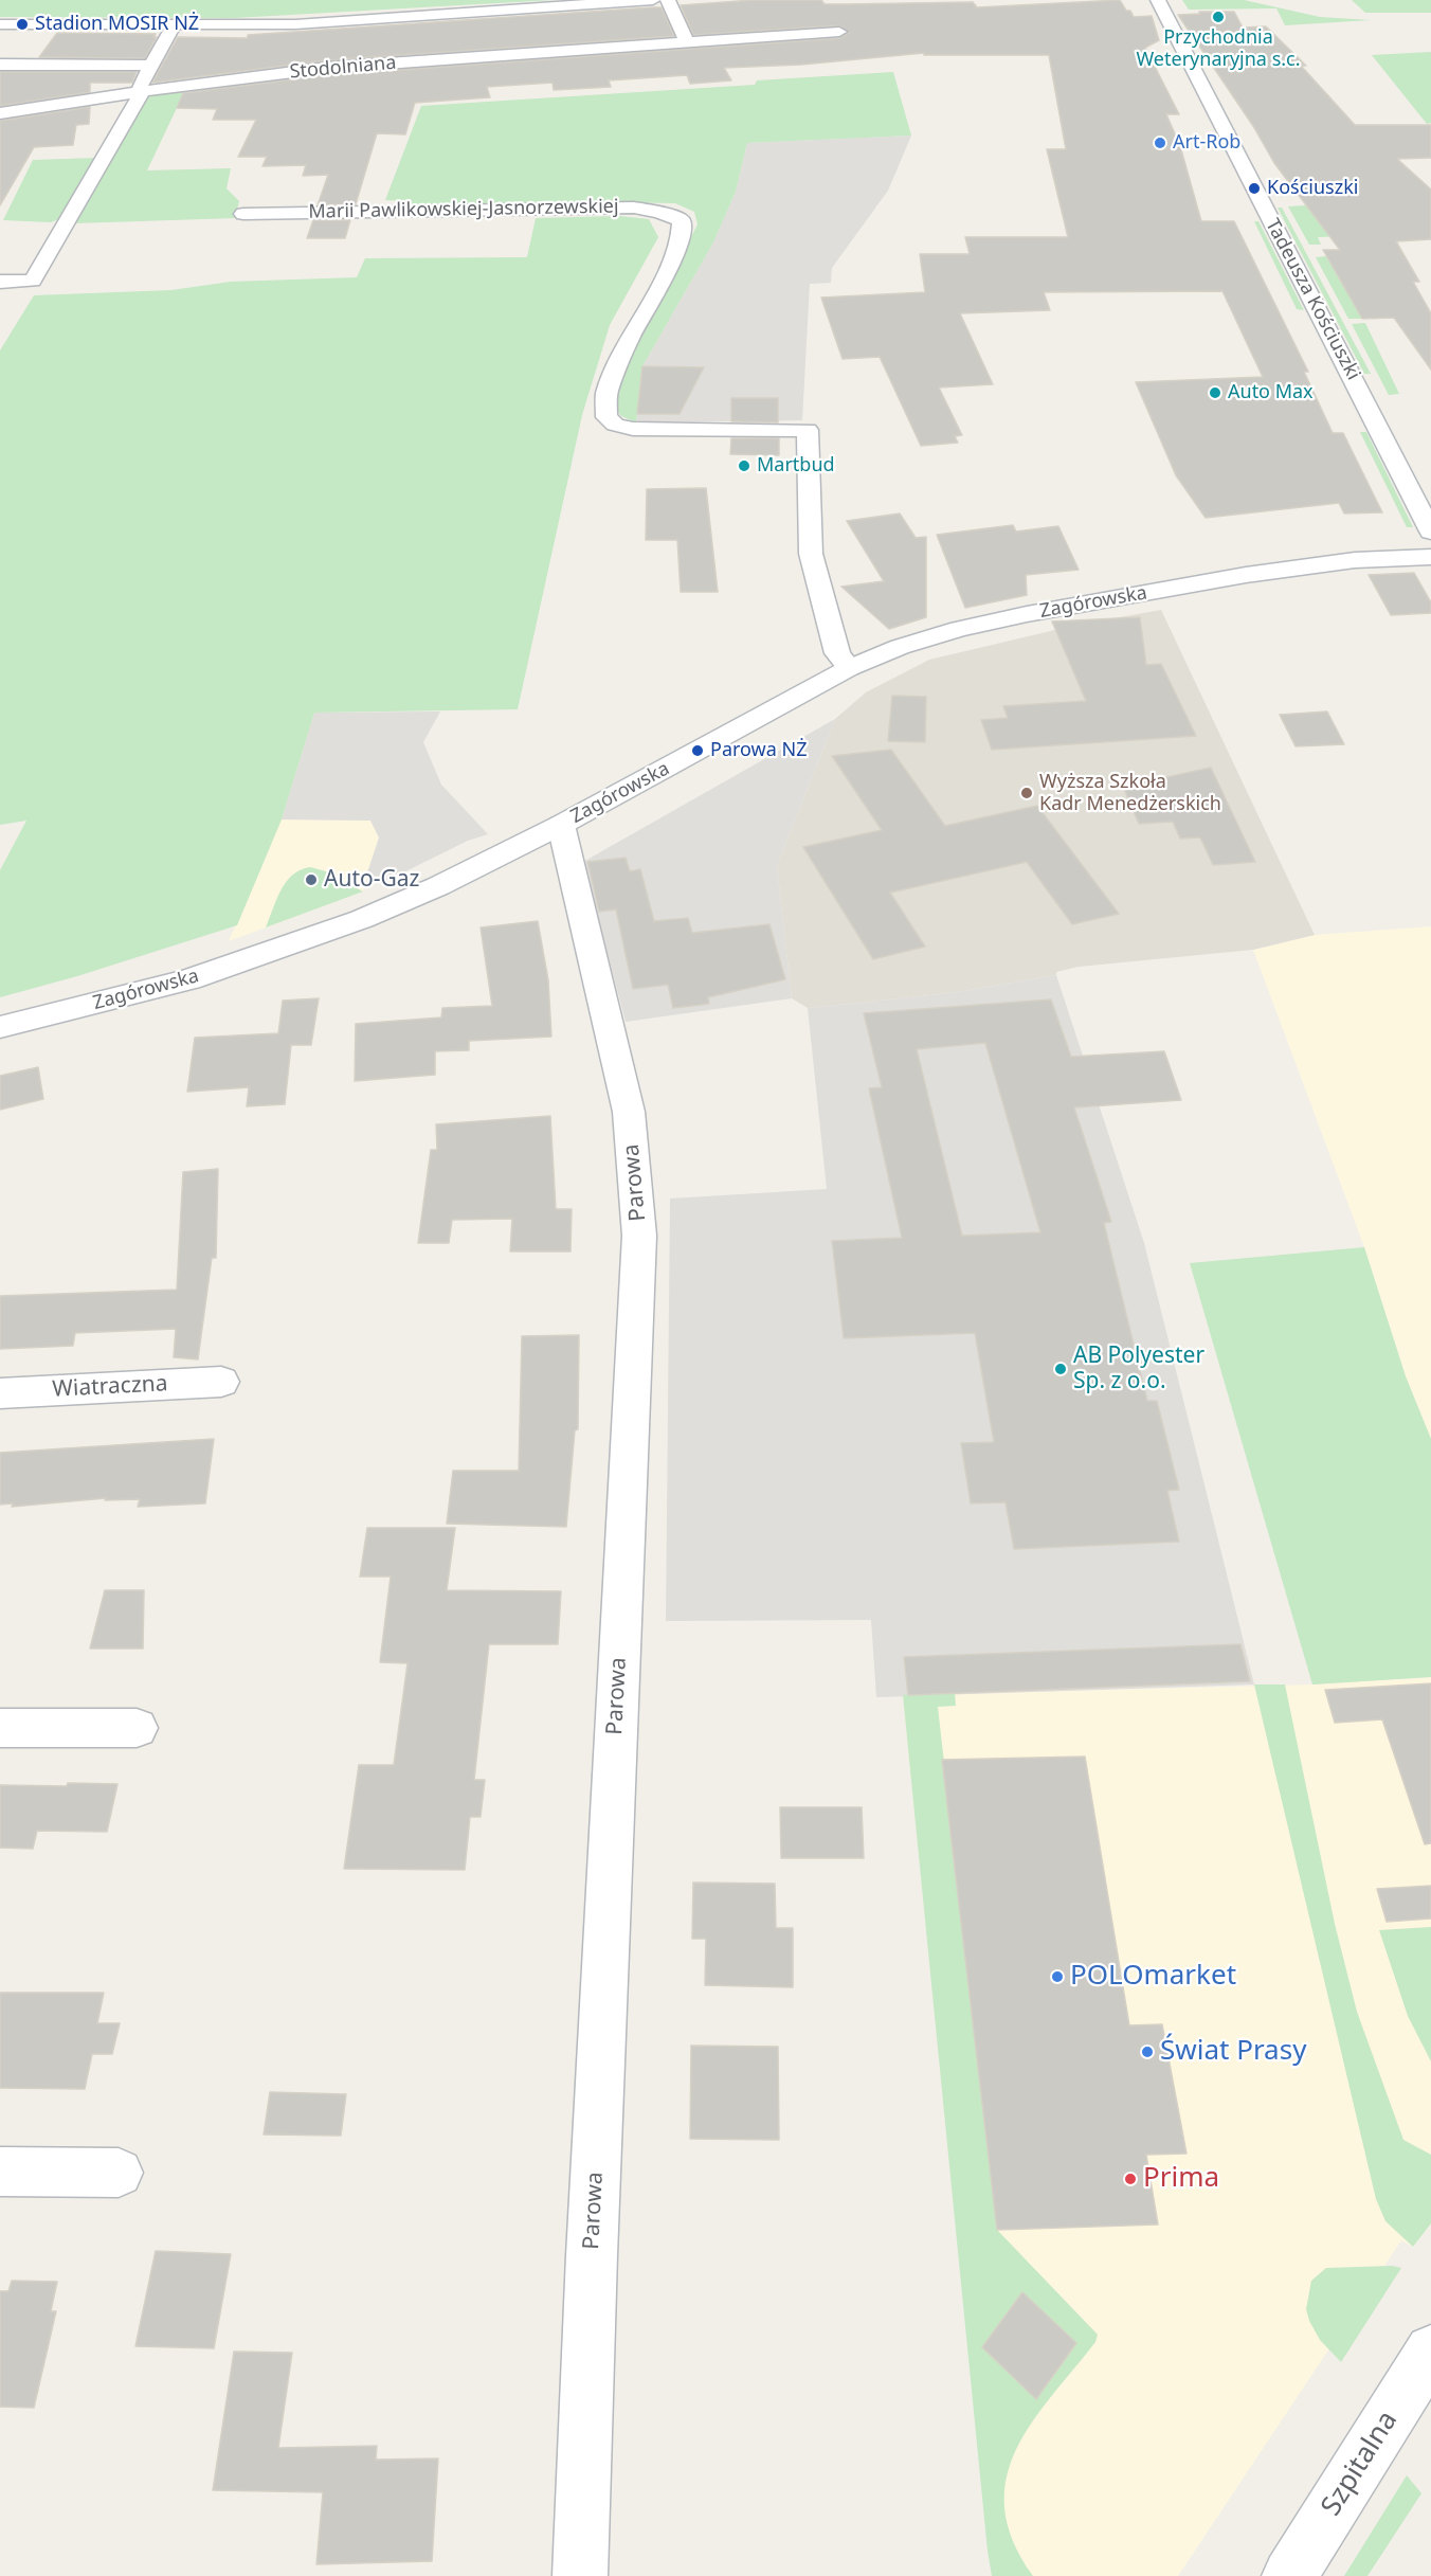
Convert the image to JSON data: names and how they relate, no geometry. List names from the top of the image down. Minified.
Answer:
{"streets":{"street":["Stodolniana","Marii Pawlikowskiej-Jasnorzewskiej","Tadeusza Kościuszki","Zagórowska","Parowa","Wiatraczna","Szpitalna"]},"crossings":[["Marii Pawlikowskiej-Jasnorzewskiej","Zagórowska"],["Zagórowska","Parowa"]],"places":["Przychodnia Weterynaryjna s.c.","Stadion MOSIR NŻ","Art-Rob","Kościuszki","Auto Max","Martbud","Parowa NŻ","Wyższa Szkoła Kadr Menedżerskich","Auto-Gaz","AB Polyester Sp. z o.o.","POLOmarket","Świat Prasy","Prima"]}
